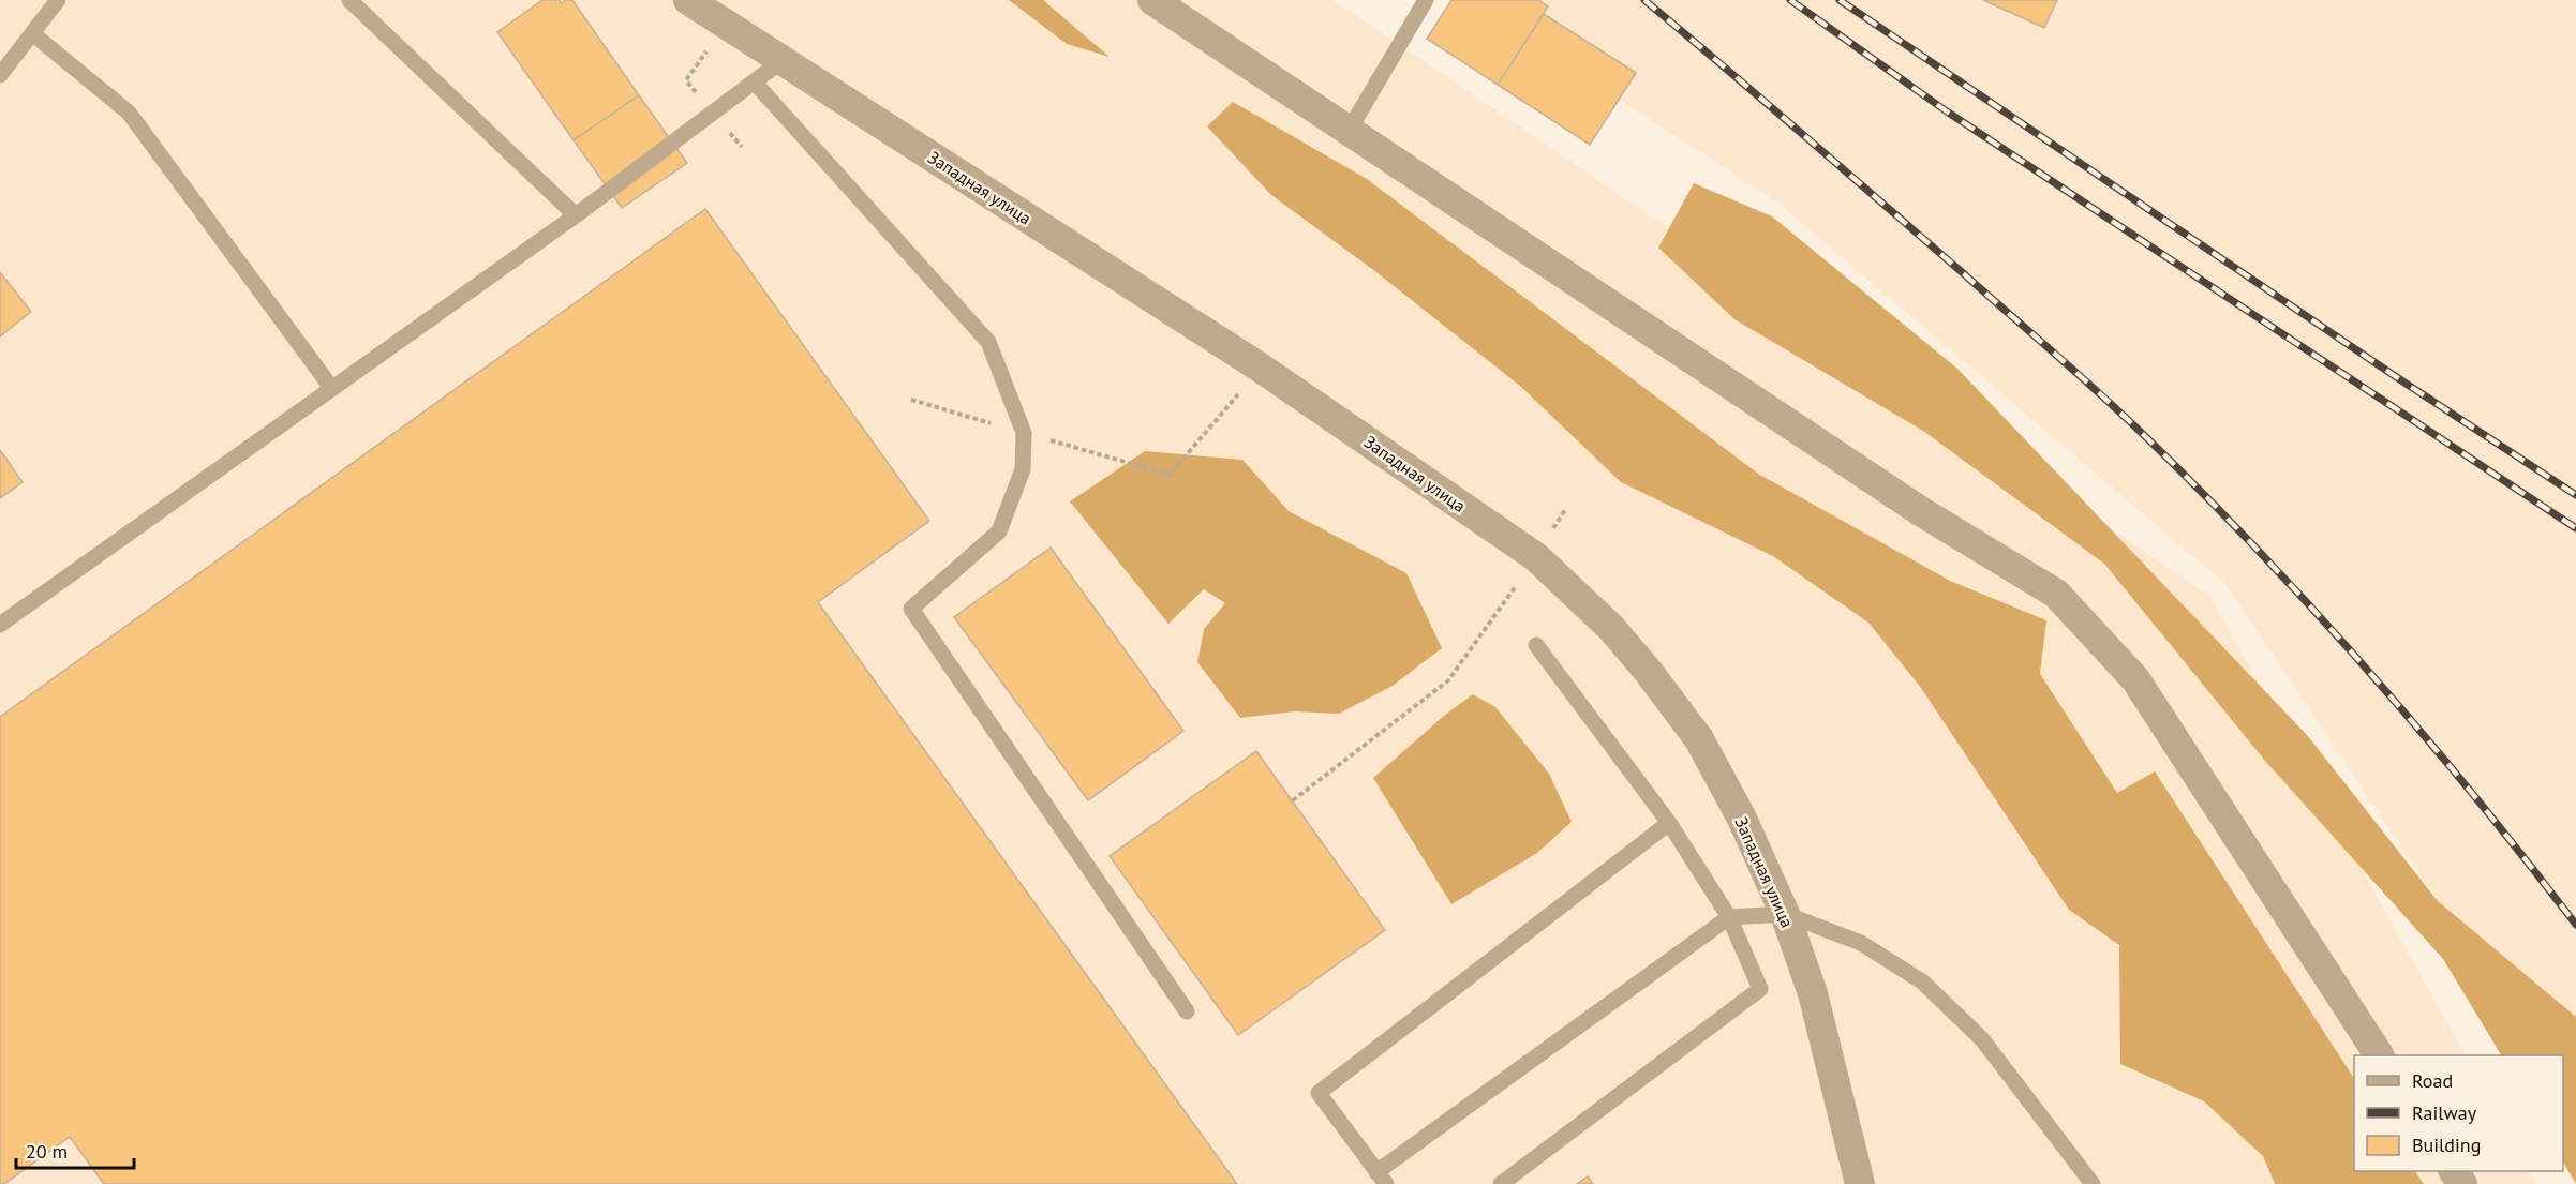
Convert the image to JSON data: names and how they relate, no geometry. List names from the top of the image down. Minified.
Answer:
{"streets":{"street":["Западная улица"]},"legend":["Road","Railway","Building"],"scale_bar":"20 m"}
